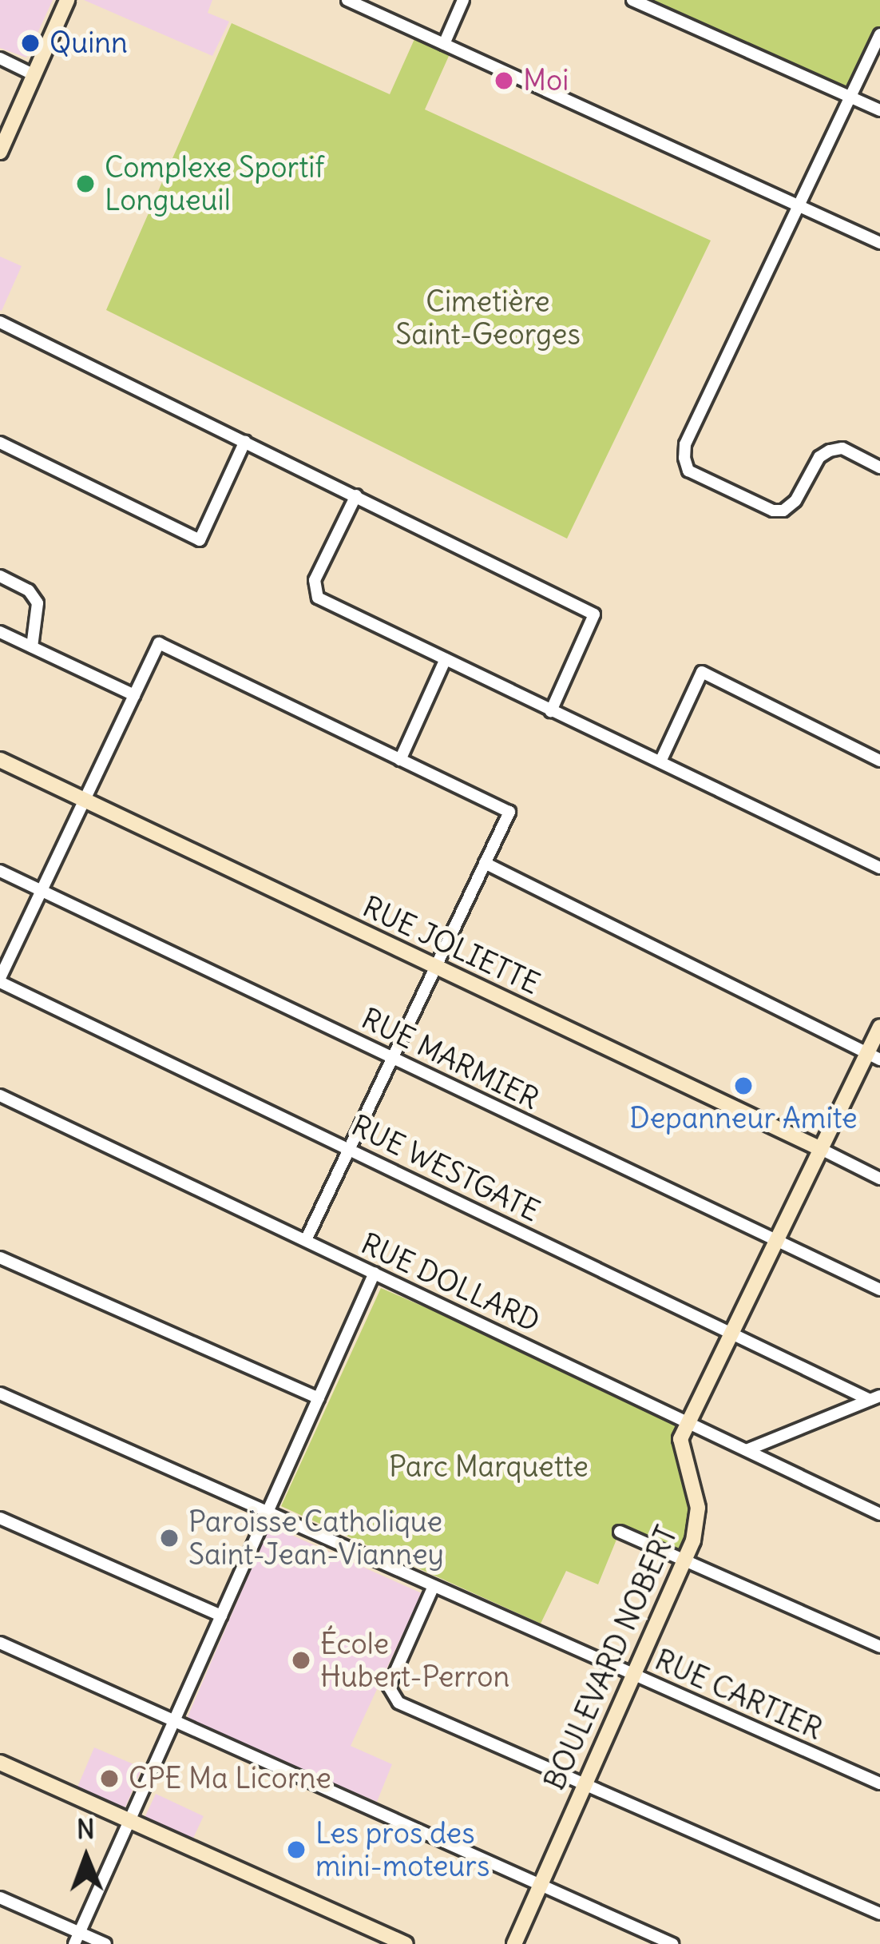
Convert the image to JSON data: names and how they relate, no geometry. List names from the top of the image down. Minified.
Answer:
{"streets":{"street":["RUE JOLIETTE","RUE MARMIER","RUE WESTGATE","RUE DOLLARD","BOULEVARD NOBERT","RUE CARTIER"]},"crossings":[["RUE JOLIETTE","BOULEVARD NOBERT"],["RUE MARMIER","BOULEVARD NOBERT"],["RUE WESTGATE","BOULEVARD NOBERT"],["RUE DOLLARD","BOULEVARD NOBERT"],["BOULEVARD NOBERT","RUE CARTIER"]],"parks":["Cimetière Saint-Georges","Parc Marquette"],"places":["Quinn","Moi","Complexe Sportif Longueuil","Depanneur Amite","Paroisse Catholique Saint-Jean-Vianney","École Hubert-Perron","CPE Ma Licorne","Les pros des mini-moteurs"],"north":"top"}
